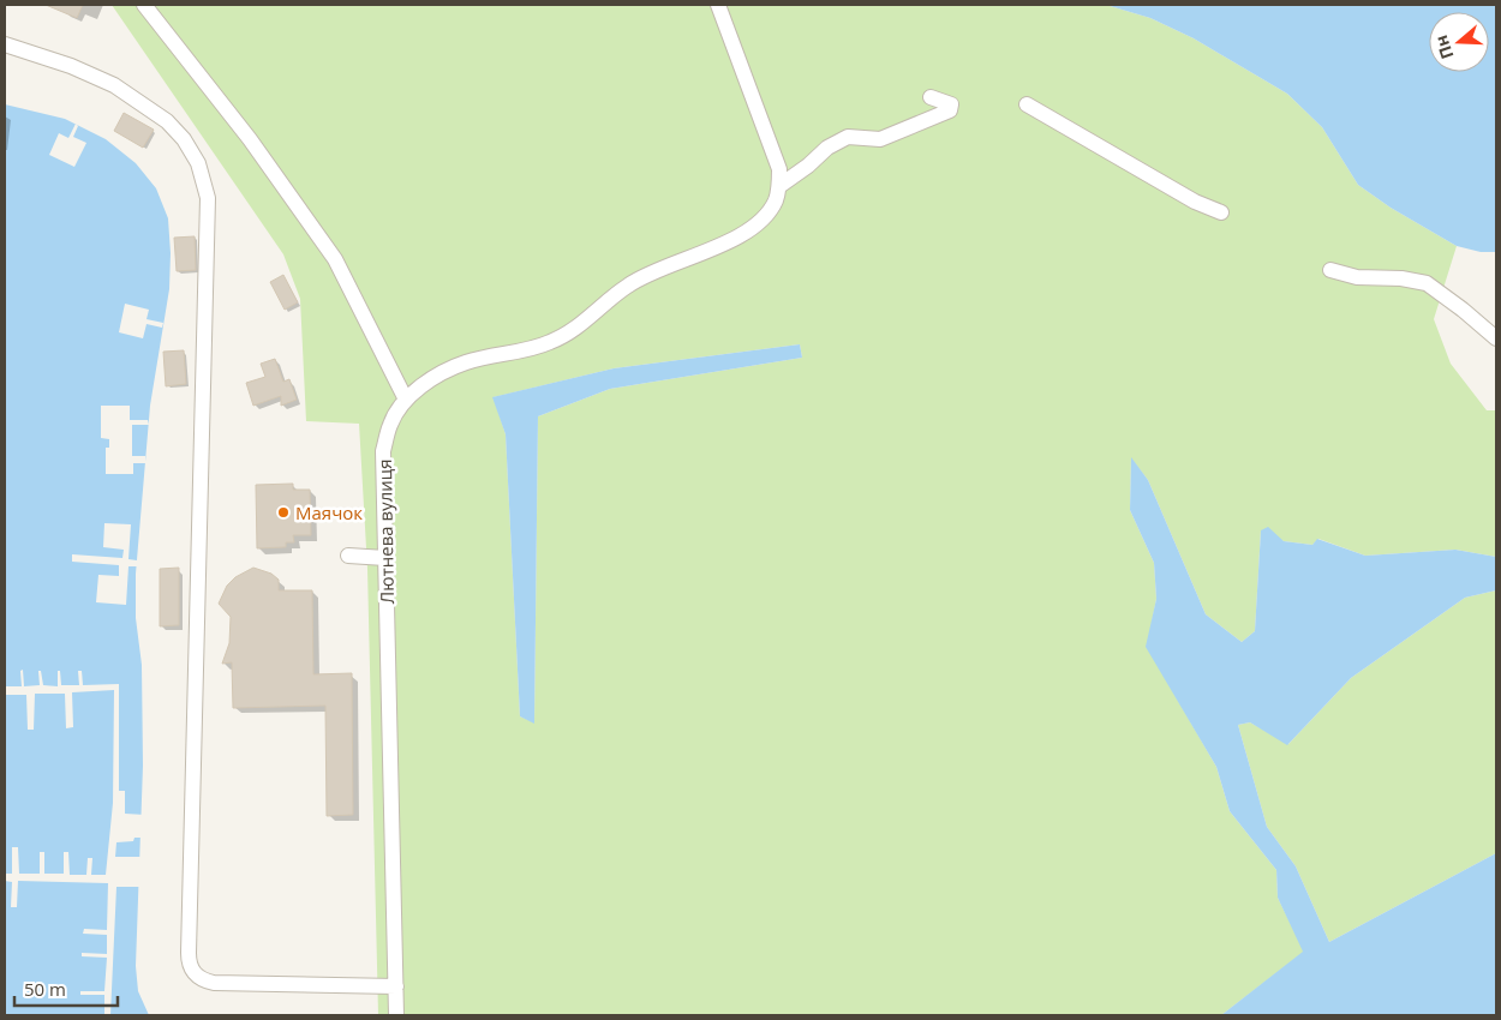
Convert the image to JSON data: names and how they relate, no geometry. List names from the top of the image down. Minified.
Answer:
{"streets":{"street":["Лютнева вулиця"]},"places":["Маячок"],"scale_bar":"50 m","north":"left"}
